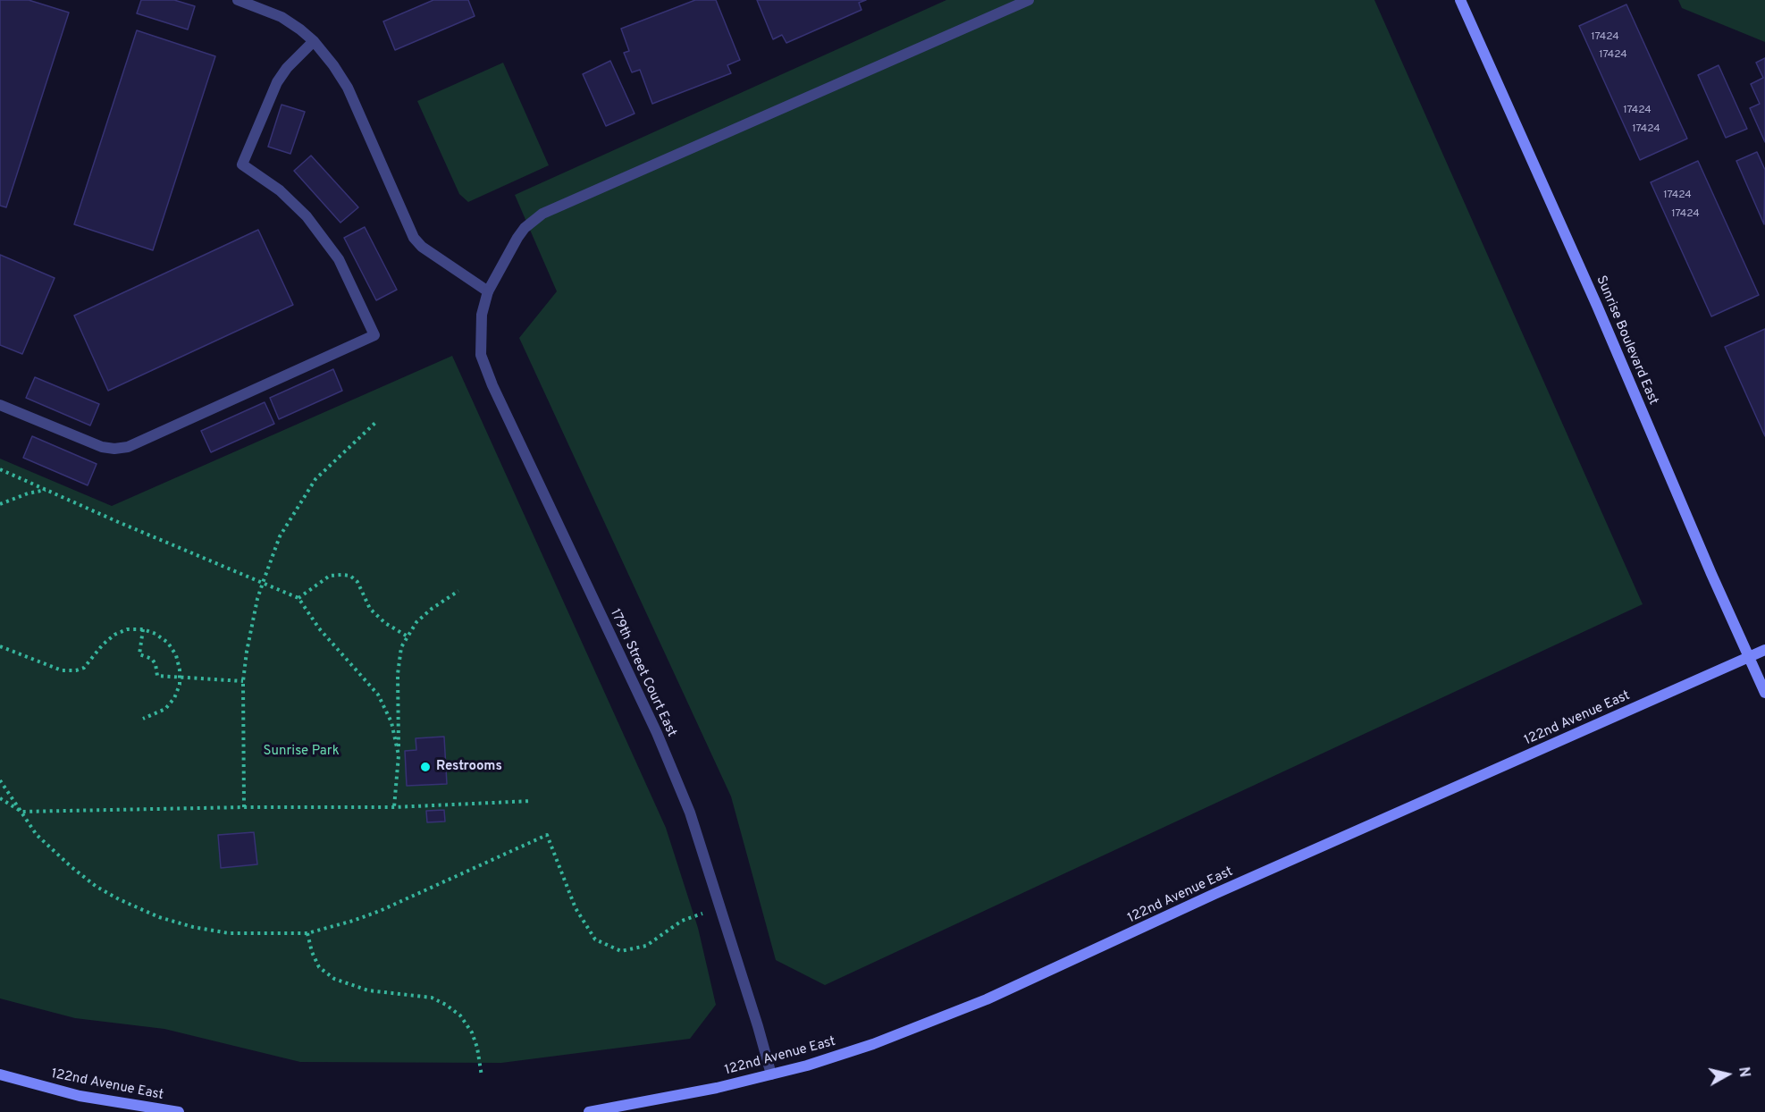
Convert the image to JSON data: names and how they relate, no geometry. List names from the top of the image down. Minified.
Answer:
{"streets":{"street":["Sunrise Boulevard East","179th Street Court East","122nd Avenue East"]},"crossings":[["Sunrise Boulevard East","122nd Avenue East"],["179th Street Court East","122nd Avenue East"]],"parks":["Sunrise Park"],"places":["Restrooms"],"house_numbers":["17424","17424","17424","17424","17424","17424"],"north":"right"}
